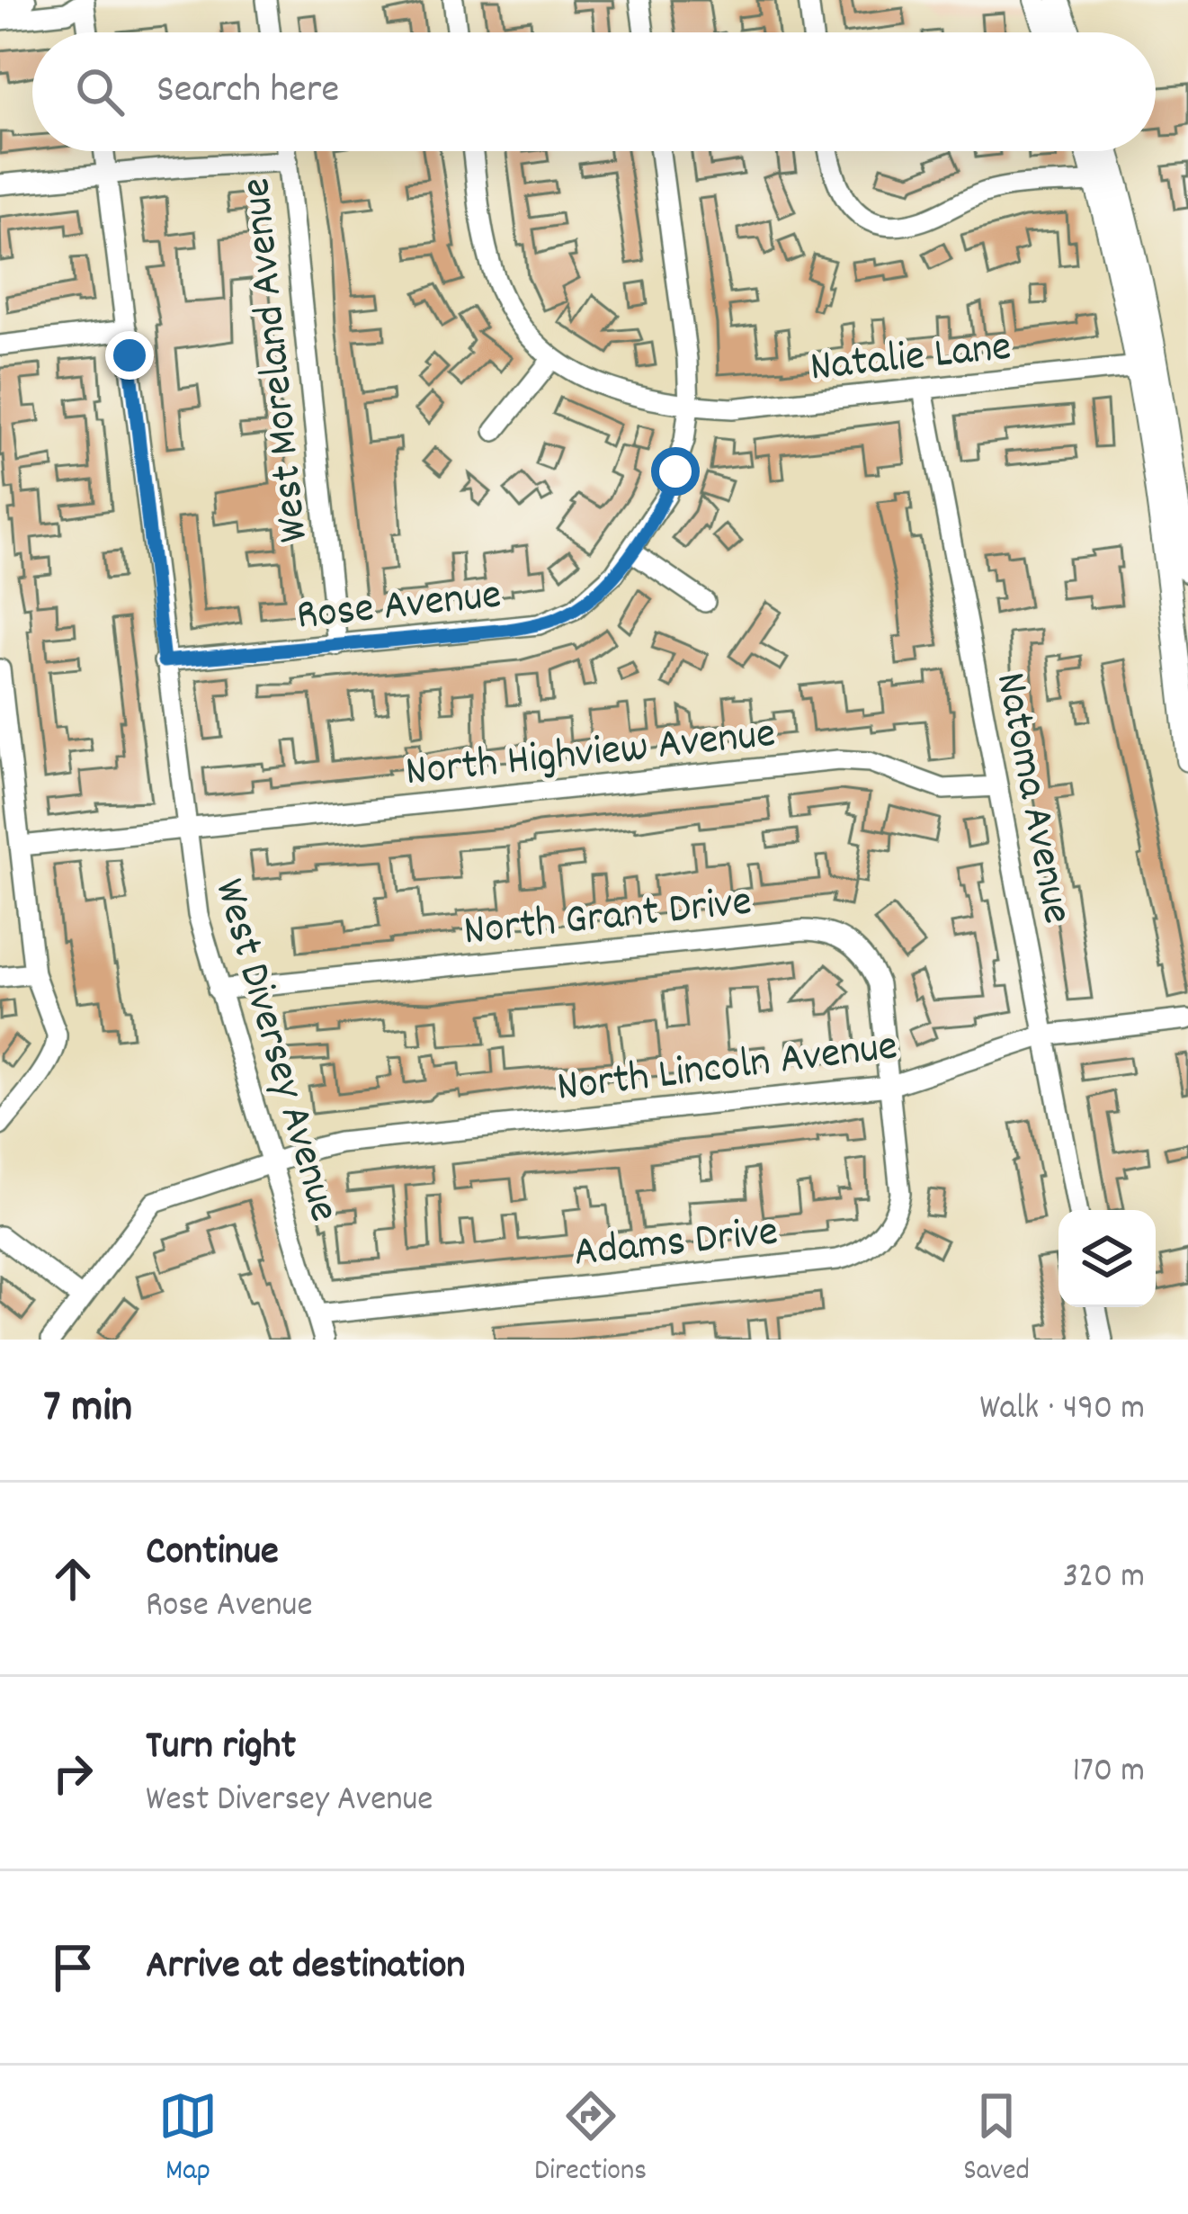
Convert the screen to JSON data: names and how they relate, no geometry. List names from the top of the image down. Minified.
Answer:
{"streets":{"street":["Natalie Lane","West Moreland Avenue","Rose Avenue","North Highview Avenue","Natoma Avenue","North Grant Drive","West Diversey Avenue","North Lincoln Avenue","Adams Drive"]},"crossings":[["Natalie Lane","Rose Avenue"],["Natalie Lane","Natoma Avenue"],["West Moreland Avenue","Rose Avenue"],["Rose Avenue","West Diversey Avenue"],["North Highview Avenue","Natoma Avenue"],["North Highview Avenue","West Diversey Avenue"],["Natoma Avenue","North Lincoln Avenue"],["North Grant Drive","West Diversey Avenue"],["North Grant Drive","North Lincoln Avenue"],["North Grant Drive","Adams Drive"],["West Diversey Avenue","North Lincoln Avenue"],["West Diversey Avenue","Adams Drive"],["North Lincoln Avenue","Adams Drive"]],"page":{"search":"Search here","heading":["7 min","Walk · 490 m"],"list":[["Continue","Rose Avenue","320 m"],["Turn right","West Diversey Avenue","170 m"],"Arrive at destination"],"nav":["Map","Directions","Saved"]}}
